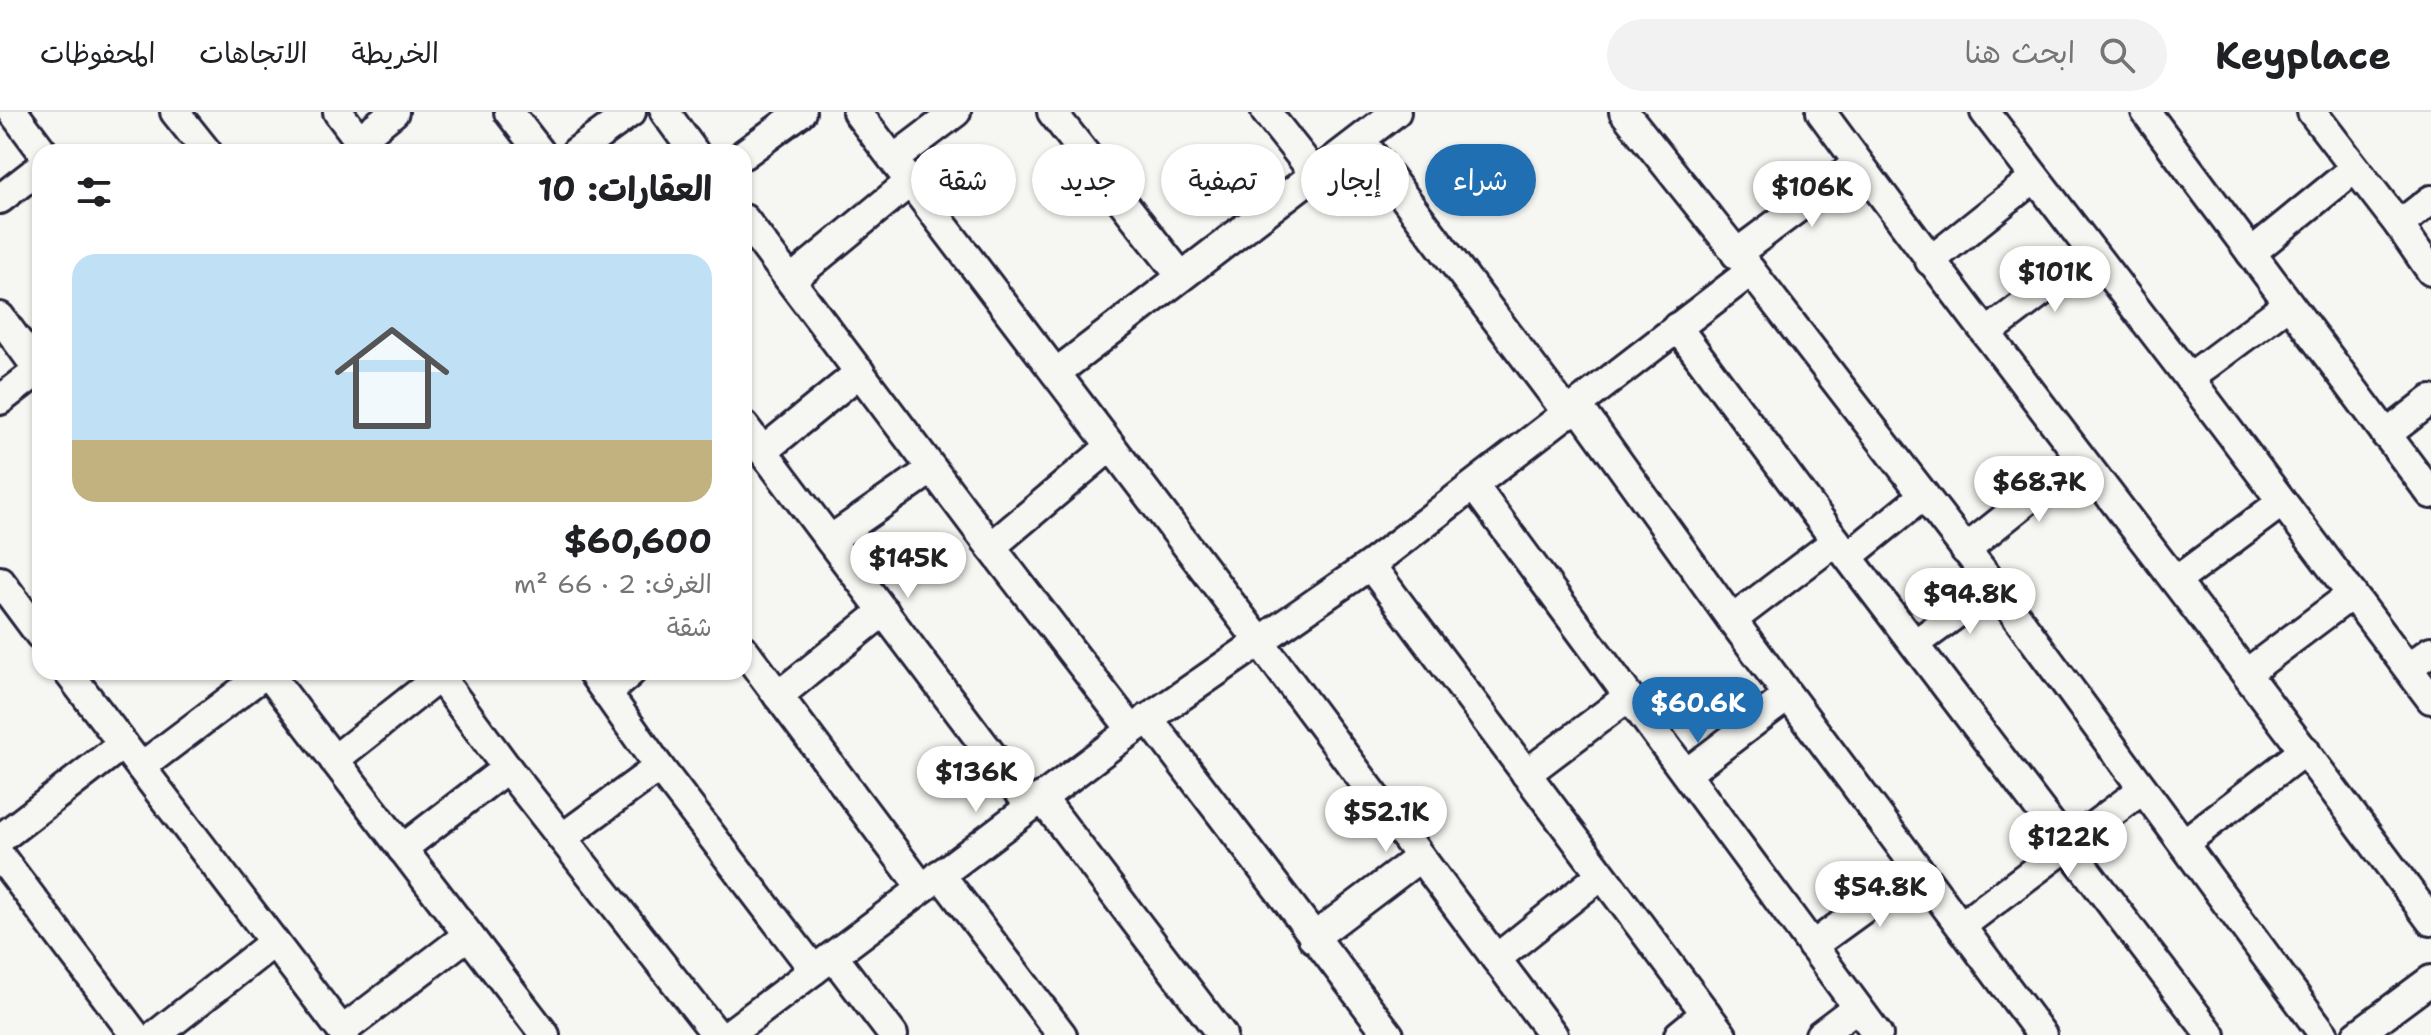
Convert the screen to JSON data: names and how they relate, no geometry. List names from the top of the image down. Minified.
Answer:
{"page":{"header":"Keyplace","search":"ابحث هنا","nav":["الخريطة","الاتجاهات","المحفوظات"],"chip":["شراء","إيجار","تصفية","جديد","شقة"],"heading":"العقارات: 10","price":["$106K","$101K","$68.7K","$145K","$94.8K","$60.6K","$136K","$52.1K","$122K","$54.8K"],"list":[{"name":"$60,600","note":"الغرف: 2 · 66 m² · شقة"}]}}
